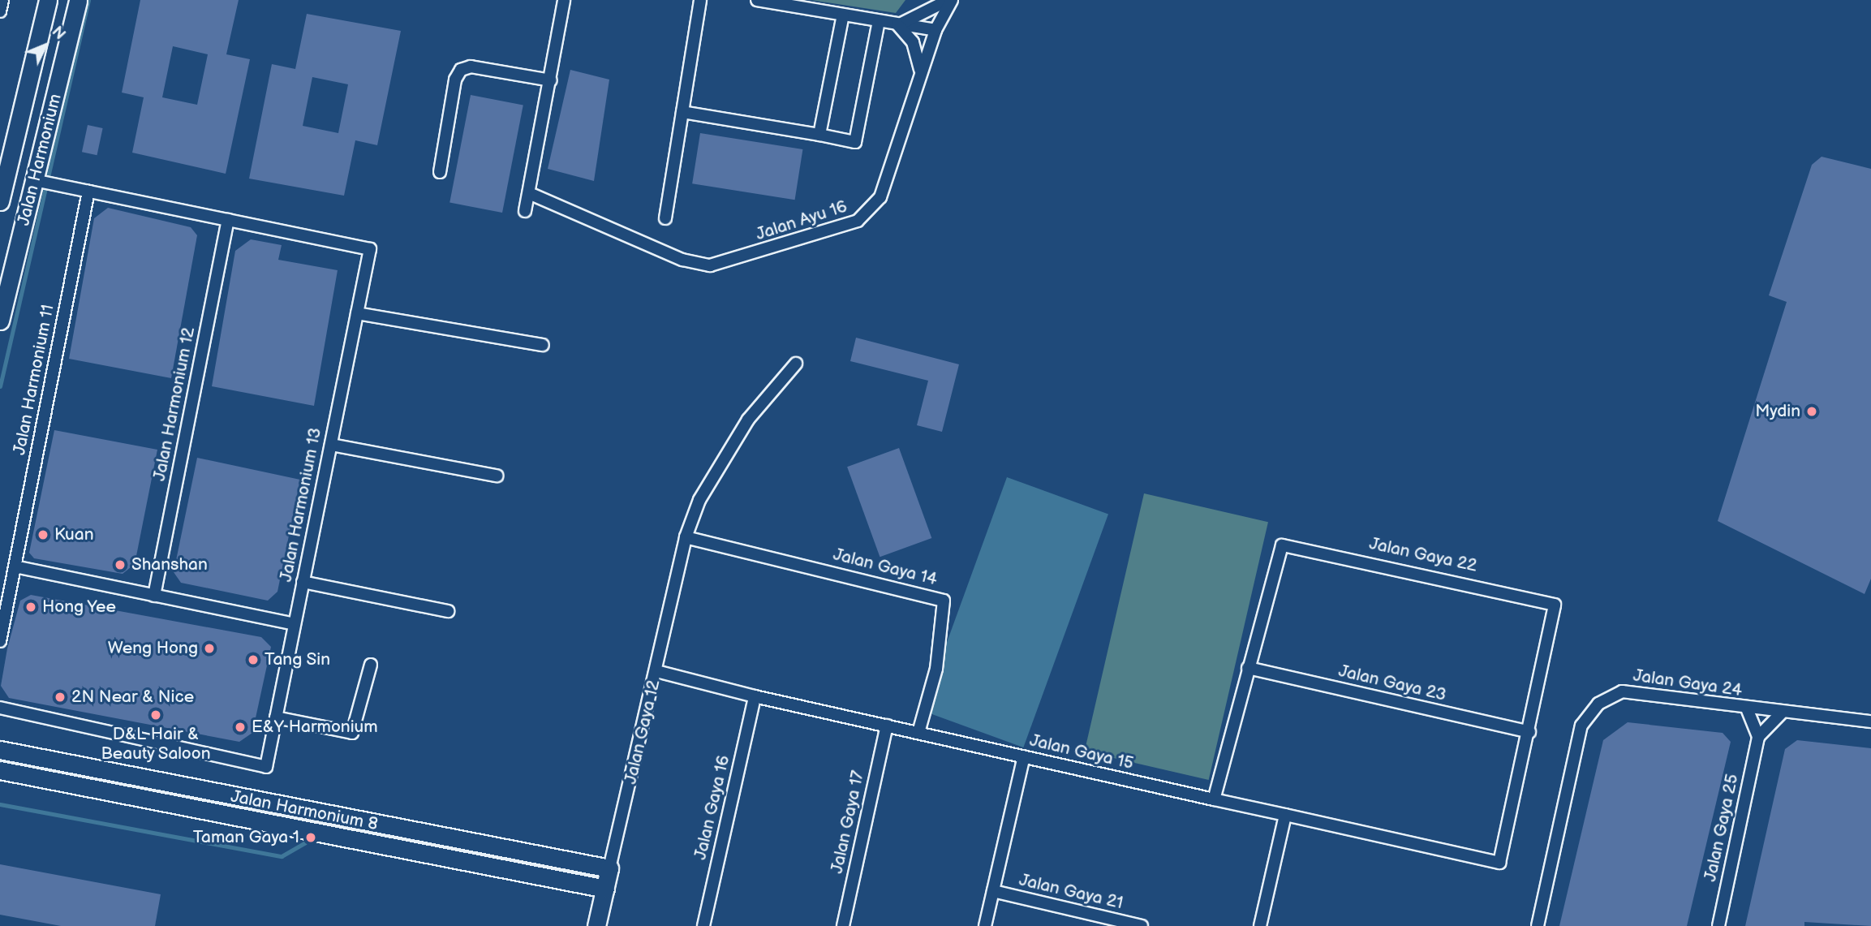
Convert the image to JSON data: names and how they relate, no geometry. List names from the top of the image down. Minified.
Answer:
{"streets":{"street":["Jalan Harmonium","Jalan Ayu 16","Jalan Harmonium 11","Jalan Harmonium 12","Jalan Harmonium 13","Jalan Gaya 22","Jalan Gaya 14","Jalan Gaya 23","Jalan Gaya 24","Jalan Gaya 12","Jalan Gaya 15","Jalan Gaya 16","Jalan Harmonium 8","Jalan Gaya 17","Jalan Gaya 25","Jalan Gaya 21"]},"crossings":[["Jalan Harmonium 12","Jalan Harmonium 13"],["Jalan Gaya 22","Jalan Gaya 23"],["Jalan Gaya 22","Jalan Gaya 15"],["Jalan Gaya 14","Jalan Gaya 12"],["Jalan Gaya 14","Jalan Gaya 15"],["Jalan Gaya 12","Jalan Gaya 15"],["Jalan Gaya 12","Jalan Harmonium 8"],["Jalan Gaya 15","Jalan Gaya 16"],["Jalan Gaya 15","Jalan Gaya 17"]],"places":["Mydin","Kuan","Shanshan","Hong Yee","Weng Hong","Tang Sin","2N Near & Nice","D&L Hair & Beauty Saloon","E&Y Harmonium","Taman Gaya 1"],"north":"top right"}
